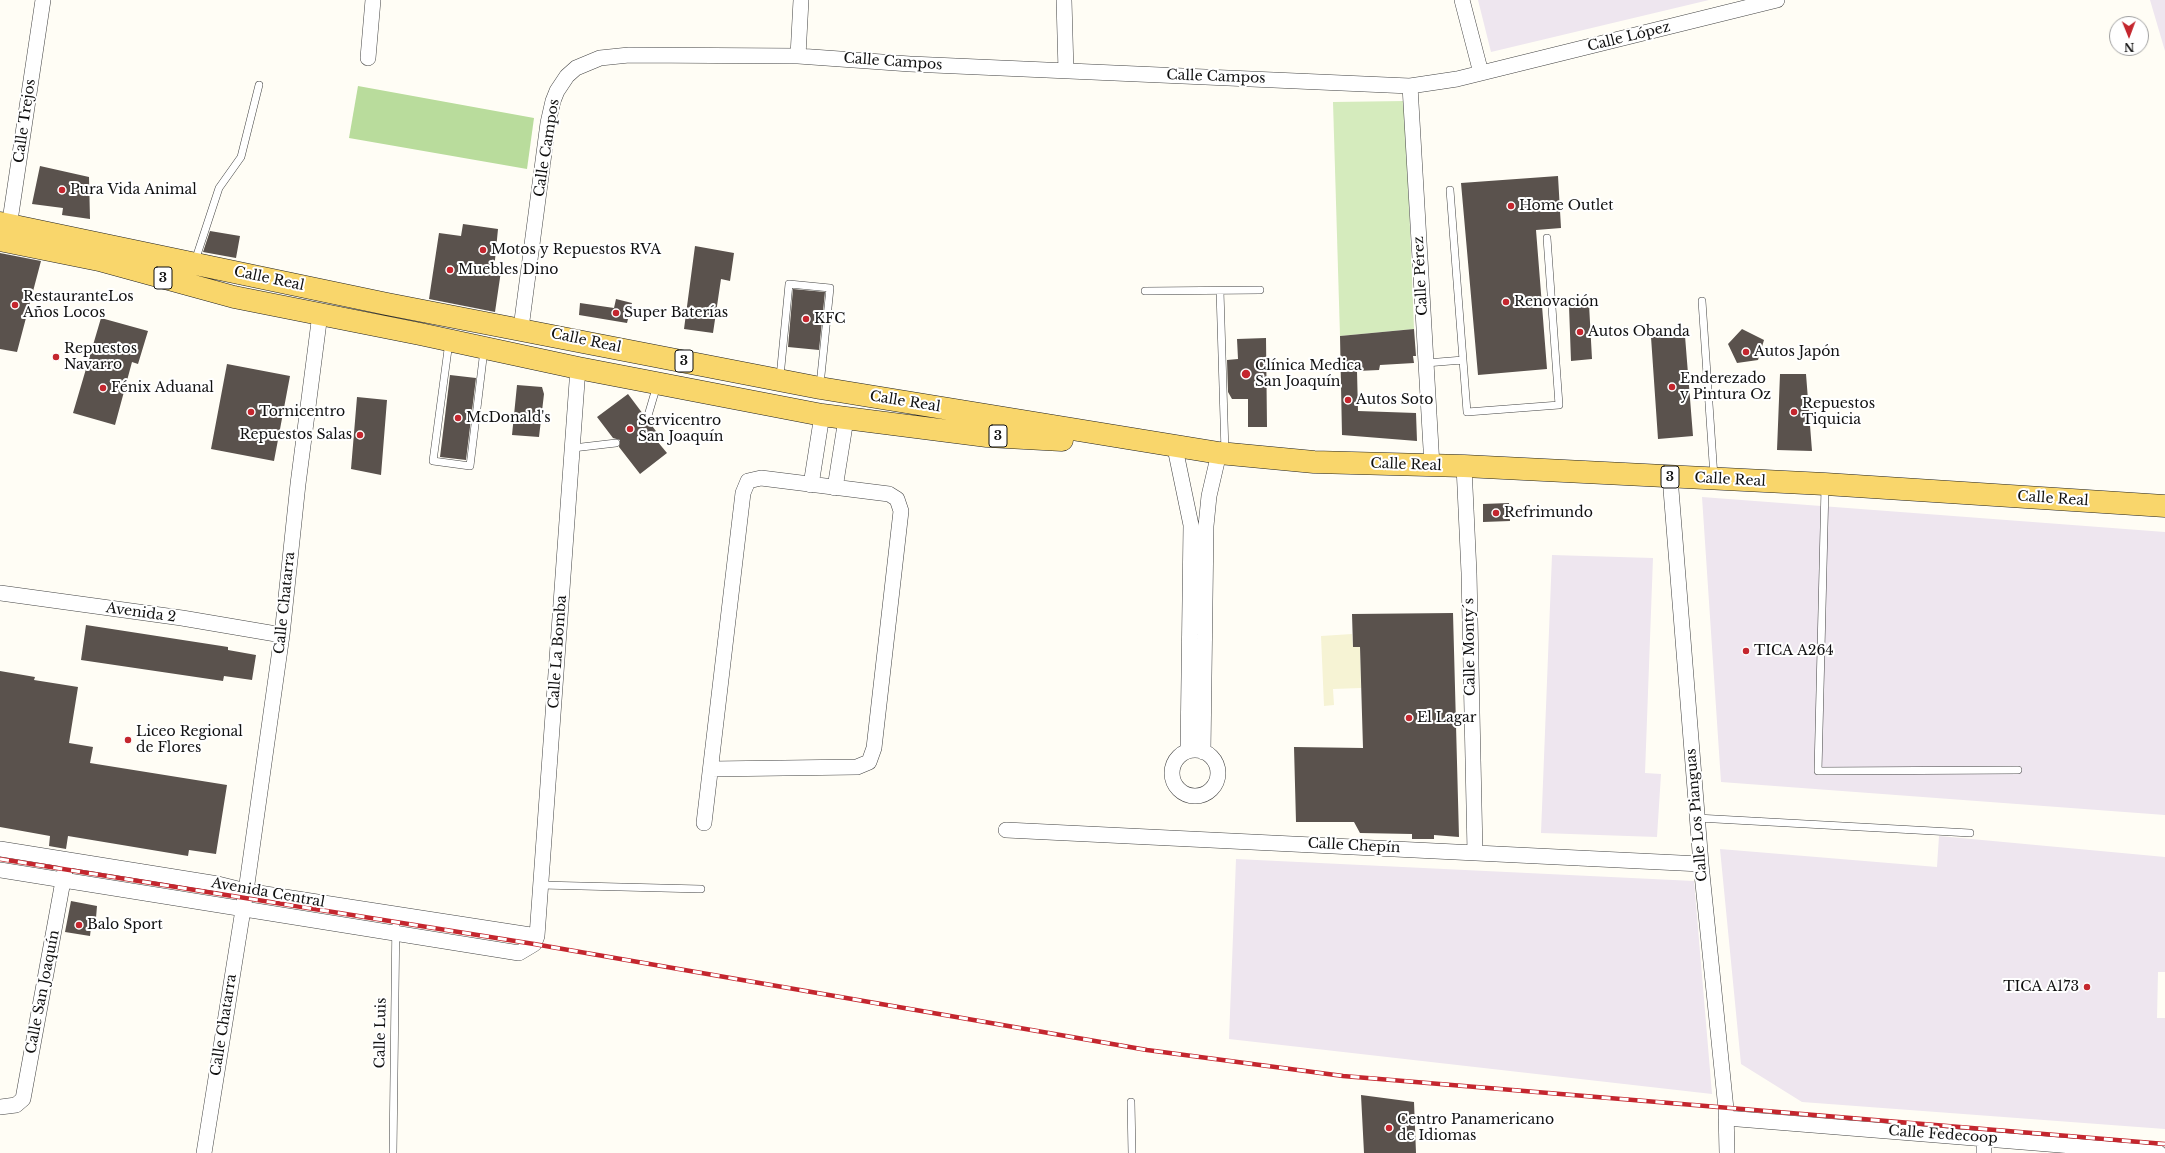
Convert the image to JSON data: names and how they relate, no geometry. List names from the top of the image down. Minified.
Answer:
{"streets":{"main road":["3","Calle Real"],"street":["Calle López","Calle Campos","Calle Trejos","Calle Pérez","Calle Chatarra","Avenida 2","Calle Monty´s","Calle La Bomba","Calle Los Pianguas","Calle Chepín","Avenida Central","Calle San Joaquín","Calle Fedecoop"],"lane":["Calle Luis"]},"crossings":[["Calle López","Calle Campos"],["Calle Campos","Calle Pérez"],["Calle Campos","Calle Real"],["Calle Trejos","Calle Real"],["Calle Pérez","Calle Real"],["Calle Real","Calle Chatarra"],["Calle Real","Calle Monty´s"],["Calle Real","Calle La Bomba"],["Calle Real","Calle Los Pianguas"],["Calle Chatarra","Avenida 2"],["Calle Chatarra","Avenida Central"],["Calle Monty´s","Calle Chepín"],["Calle La Bomba","Avenida Central"],["Calle Los Pianguas","Calle Chepín"],["Calle Los Pianguas","Calle Fedecoop"],["Avenida Central","Calle San Joaquín"],["Avenida Central","Calle Luis"]],"places":["Pura Vida Animal","Home Outlet","Motos y Repuestos RVA","Muebles Dino","Renovación","RestauranteLos Años Locos","Super Baterías","KFC","Autos Obanda","Autos Japón","Repuestos Navarro","Clínica Medica San Joaquín","Enderezado y Pintura Oz","Fénix Aduanal","Autos Soto","Tornicentro","Repuestos Tiquicia","McDonald's","Servicentro San Joaquín","Repuestos Salas","Refrimundo","TICA A264","El Lagar","Liceo Regional de Flores","Balo Sport","TICA A173","Centro Panamericano de Idiomas"],"north":"bottom"}
